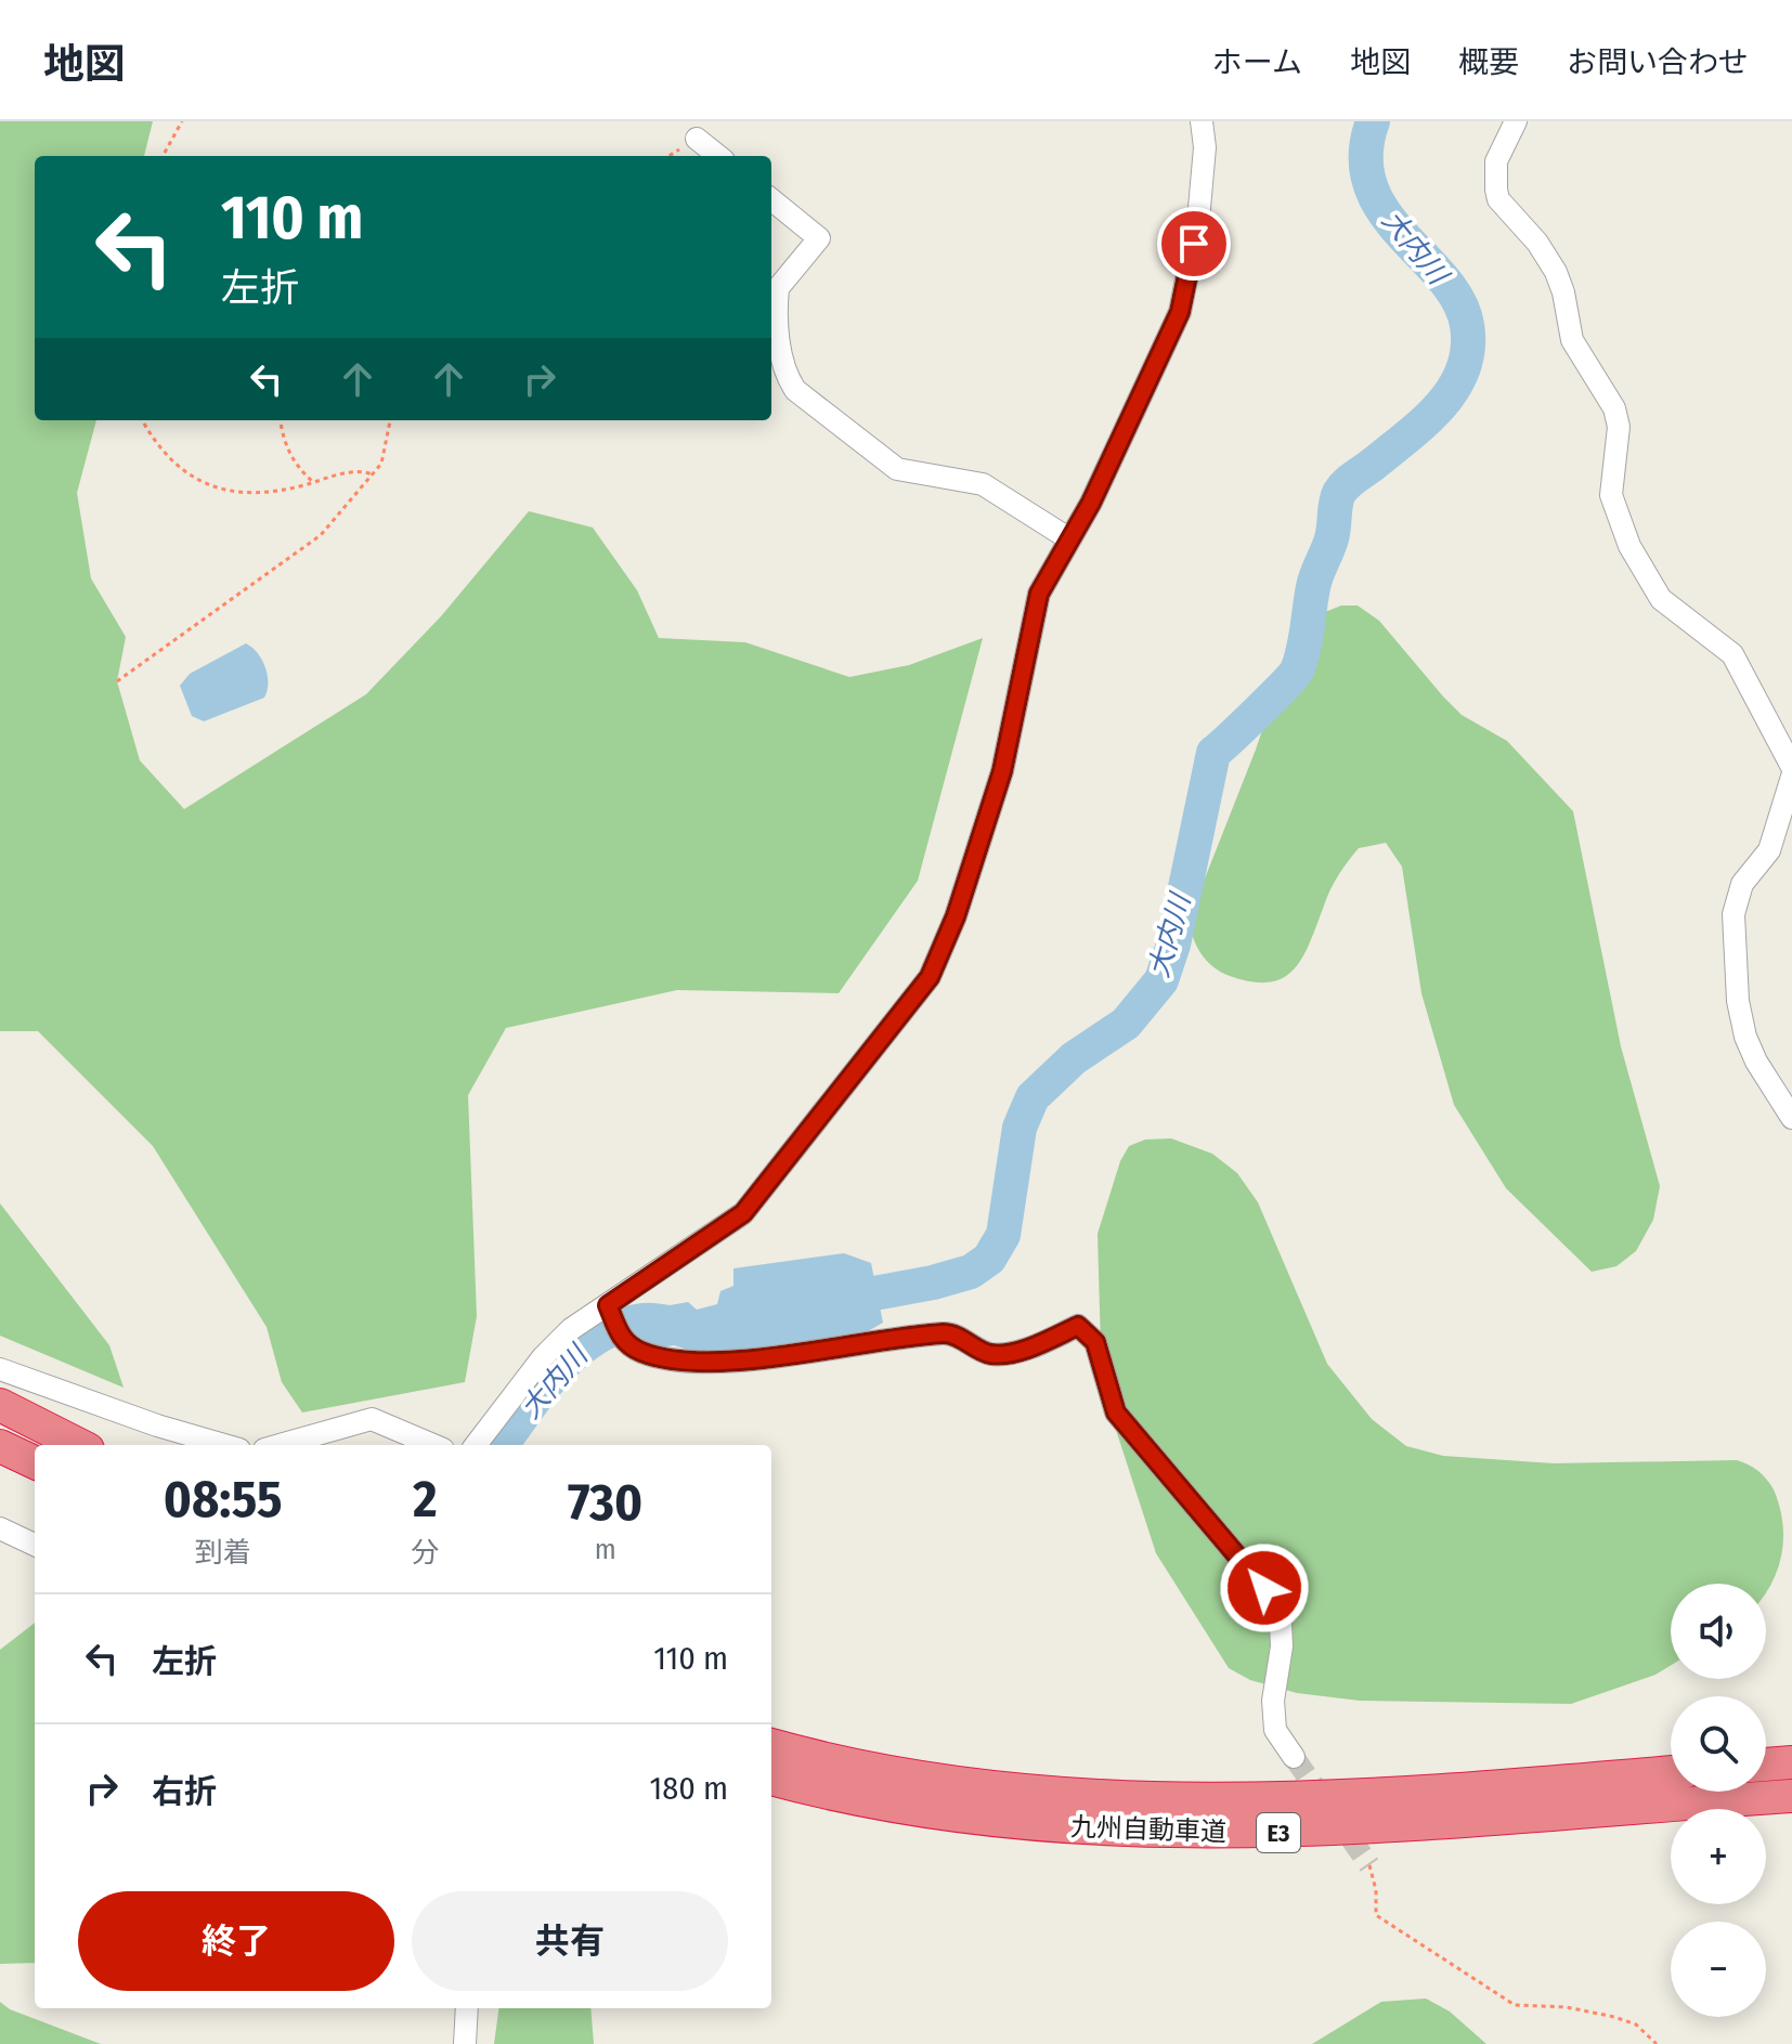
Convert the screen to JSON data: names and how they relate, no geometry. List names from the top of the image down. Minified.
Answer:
{"streets":{"highway":["九州自動車道","E3"]},"water":["大内川"],"page":{"header":"地図","nav":["ホーム","地図","概要","お問い合わせ"],"turn":["110 m","左折"],"eta":["08:55","到着","2","分","730","m"],"map_buttons":["+","−"],"list":[{"name":"左折","value":"110 m"},{"name":"右折","value":"180 m"}],"buttons":["終了","共有"]}}
